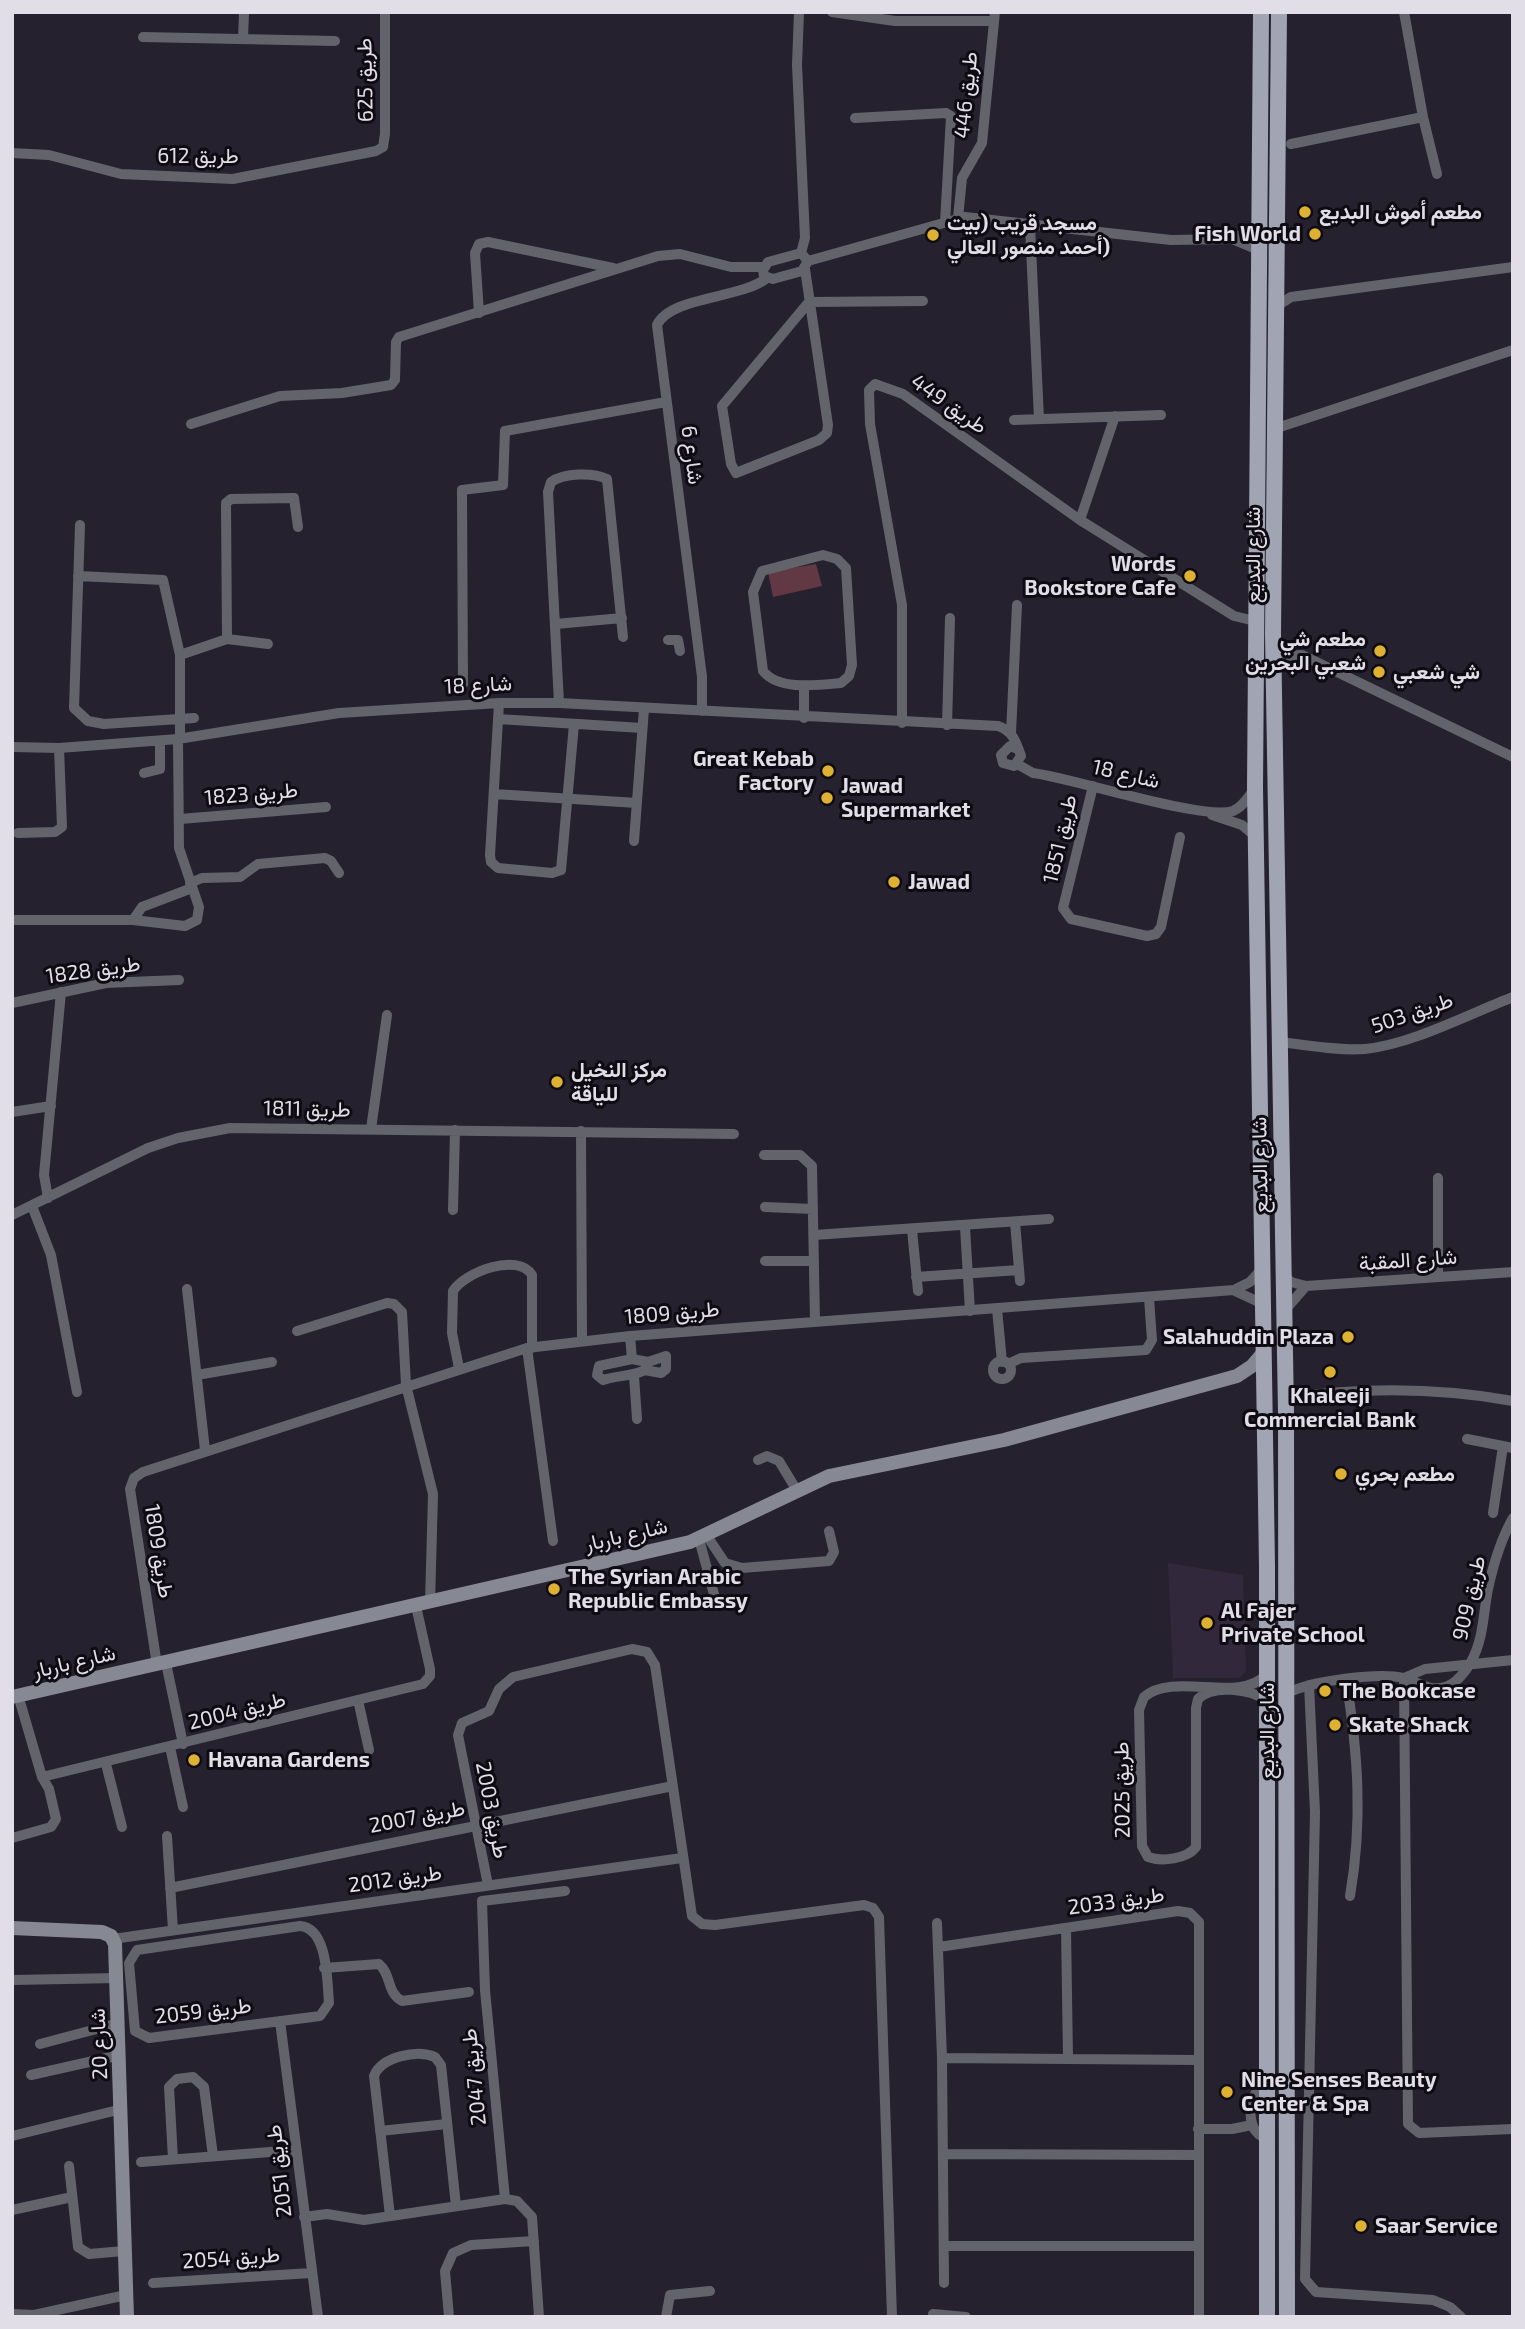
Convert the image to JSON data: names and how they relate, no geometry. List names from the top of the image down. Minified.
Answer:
{"streets":{"main road":["شارع البديع"],"street":["طريق 625","طريق 446","طريق 612","طريق 449","شارع 6","شارع 18","طريق 1823","طريق 1851","طريق 1828","طريق 503","طريق 1811","شارع المقبة","طريق 1809","شارع باربار","طريق 909","طريق 2004","طريق 2025","طريق 2003","طريق 2007","طريق 2012","طريق 2033","طريق 2059","شارع 20","طريق 2047","طريق 2051","طريق 2054"]},"crossings":[["طريق 625","طريق 612"],["طريق 449","شارع البديع"],["طريق 449","شارع 18"],["شارع 6","شارع 18"],["شارع البديع","شارع 18"],["شارع البديع","طريق 503"],["شارع البديع","شارع المقبة"],["شارع البديع","شارع باربار"],["شارع البديع","طريق 2025"],["شارع 18","طريق 1851"],["طريق 1809","شارع باربار"],["طريق 1809","طريق 2004"],["شارع باربار","طريق 2004"],["طريق 2003","طريق 2007"],["طريق 2003","طريق 2012"],["طريق 2012","شارع 20"],["طريق 2059","طريق 2051"],["طريق 2051","طريق 2054"]],"places":["مطعم أموش البديع","Fish World","مسجد قريب (بيت أحمد منصور العالي)","Words Bookstore Cafe","مطعم شي شعبي البحرين","شي شعبي","Great Kebab Factory","Jawad Supermarket","Jawad","مركز النخيل للياقة","Salahuddin Plaza","Khaleeji Commercial Bank","مطعم بحري","The Syrian Arabic Republic Embassy","Al Fajer Private School","The Bookcase","Skate Shack","Havana Gardens","Nine Senses Beauty Center & Spa","Saar Service"]}
